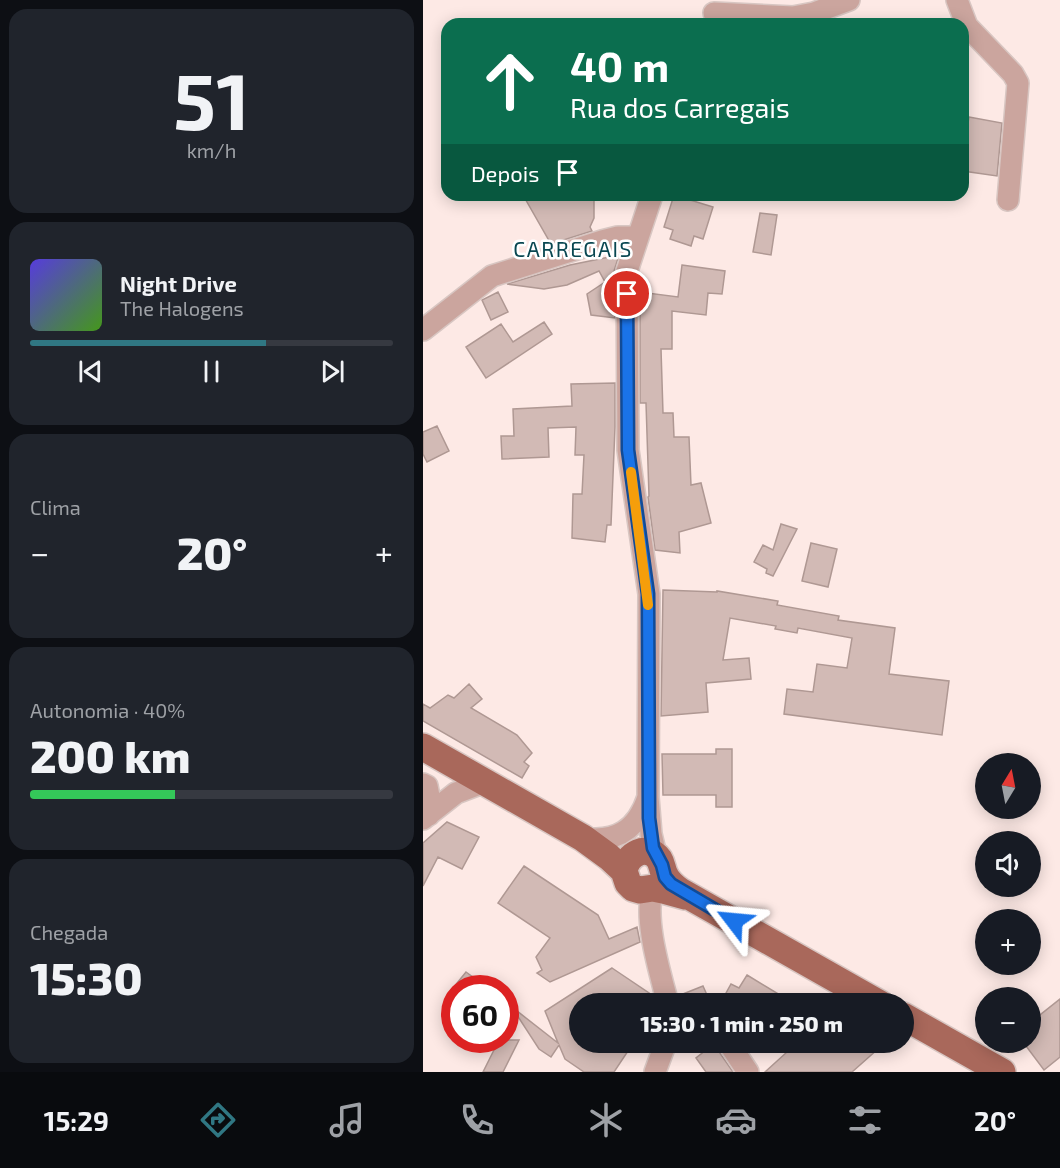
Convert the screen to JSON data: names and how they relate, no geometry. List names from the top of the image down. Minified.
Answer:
{"districts":["CARREGAIS"],"north":"top","page":{"tile":[["51","km/h"],"Clima",["Autonomia · 40%","200 km"],["Chegada","15:30"]],"turn":["40 m","Rua dos Carregais"],"then":"Depois","song":["Night Drive","The Halogens"],"heat":["−","20°","+"],"map_buttons":["+","−"],"limit":"60","trip":"15:30 · 1 min · 250 m","tabs":["15:29","20°"]}}
